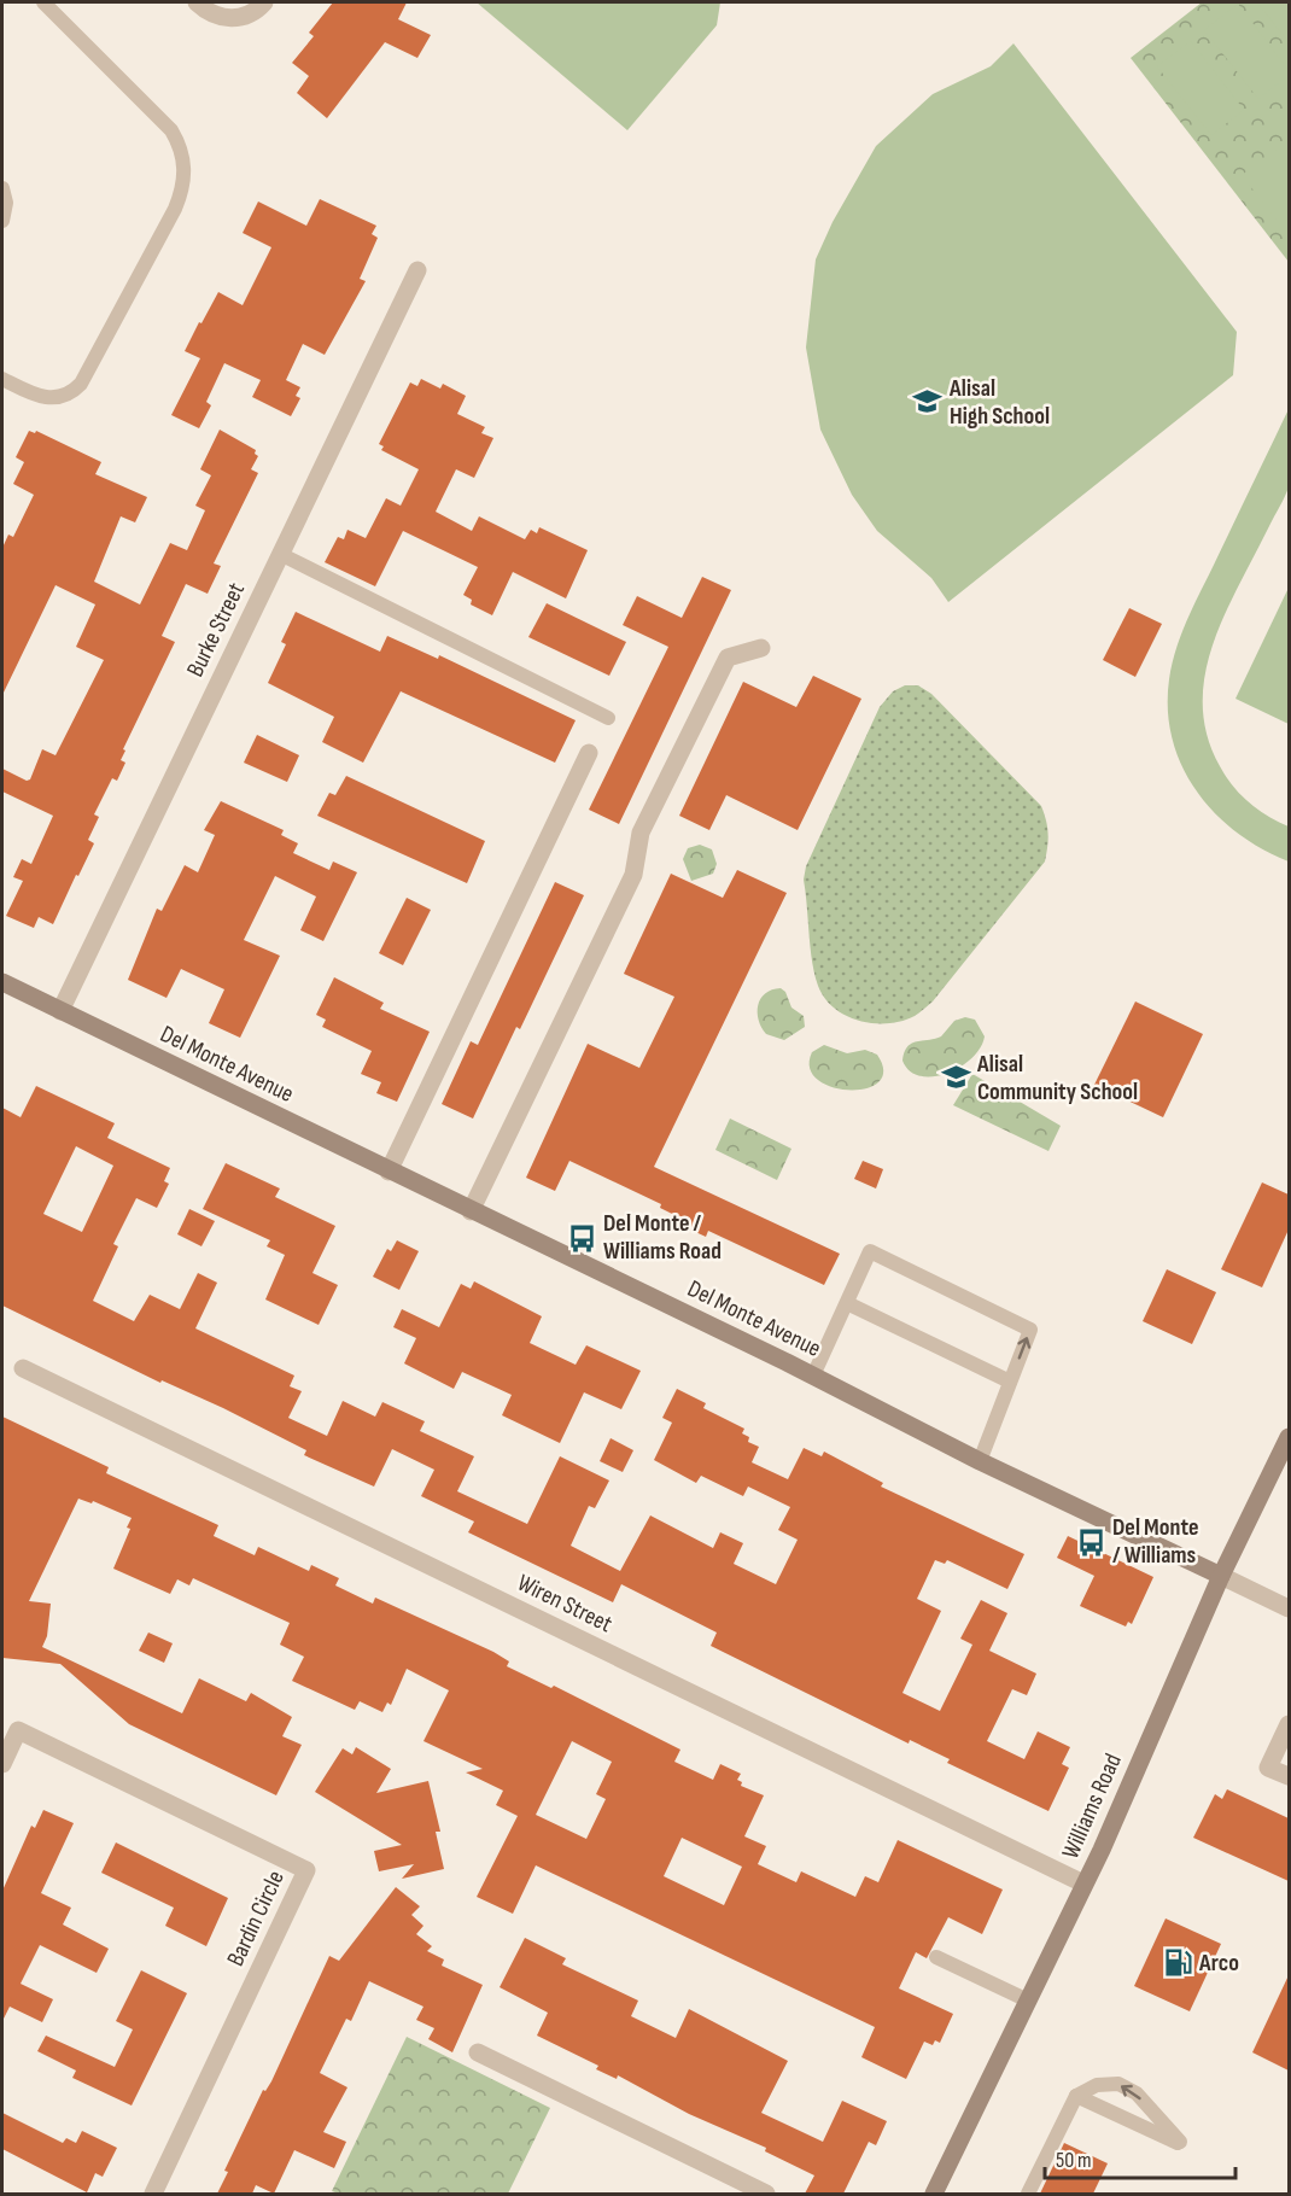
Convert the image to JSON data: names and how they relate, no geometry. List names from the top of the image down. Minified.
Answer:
{"streets":{"street":["Burke Street","Del Monte Avenue","Wiren Street","Williams Road","Bardin Circle"]},"crossings":[["Burke Street","Del Monte Avenue"],["Del Monte Avenue","Williams Road"],["Wiren Street","Williams Road"]],"places":{"school or university":["Alisal High School","Alisal Community School"],"bus stop":["Del Monte / Williams Road","Del Monte / Williams"],"fuel station":["Arco"]},"scale_bar":"50 m"}
